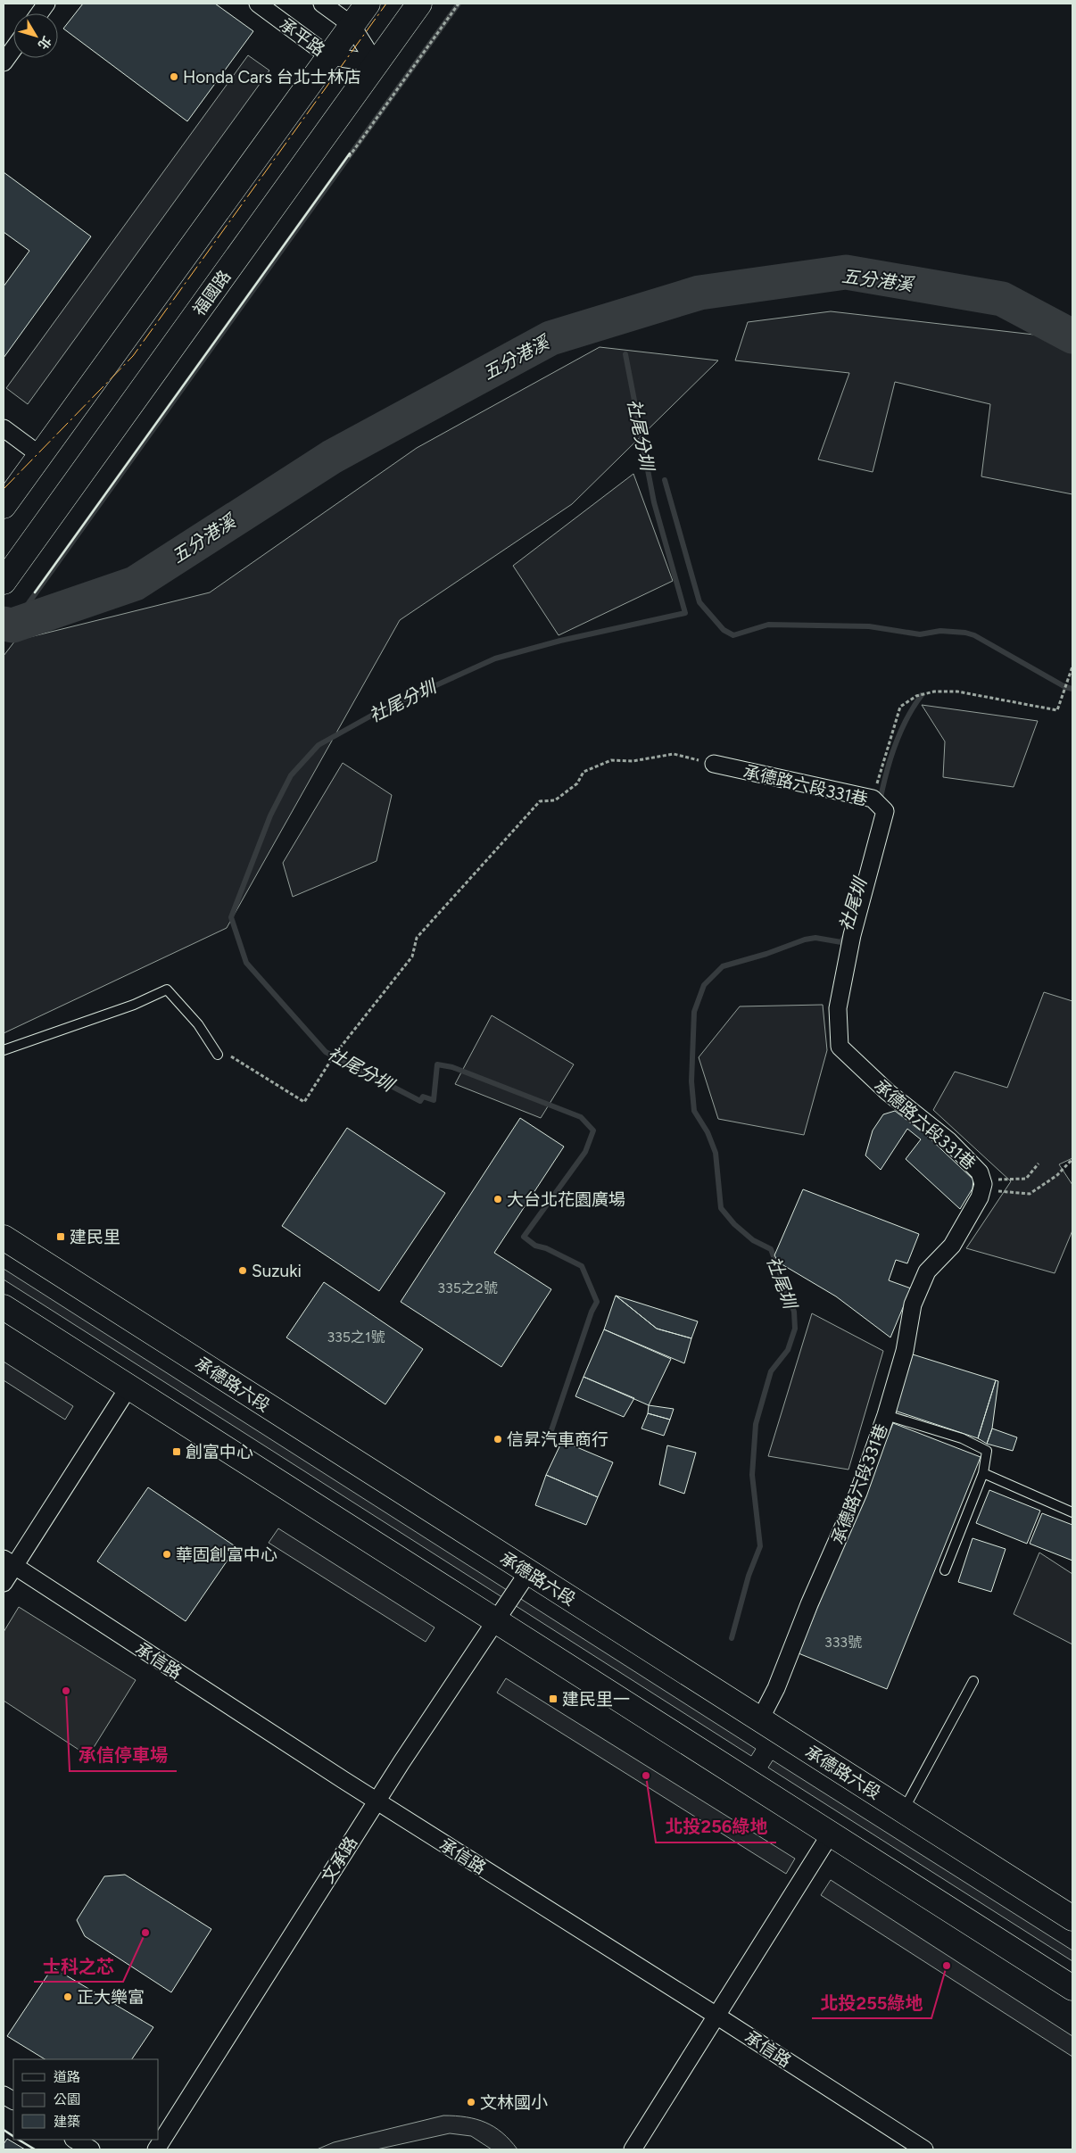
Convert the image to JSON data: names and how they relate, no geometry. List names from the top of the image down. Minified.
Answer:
{"streets":{"main road":["福國路","承德路六段"],"street":["承平路","承德路六段331巷","承信路","文承路"]},"crossings":[["承平路","福國路"],["承德路六段331巷","承德路六段"],["承德路六段","文承路"],["承信路","文承路"]],"water":["五分港溪","社尾分圳","社尾圳"],"places":{"other":["Honda Cars 台北士林店","大台北花園廣場","Suzuki","信昇汽車商行","華固創富中心","承信停車場","北投256綠地","士科之芯","北投255綠地","正大樂富","文林國小"],"transit":["建民里","創富中心","建民里一"]},"house_numbers":["335之2號","335之1號","333號"],"legend":["道路","公園","建築"],"north":"bottom right"}
